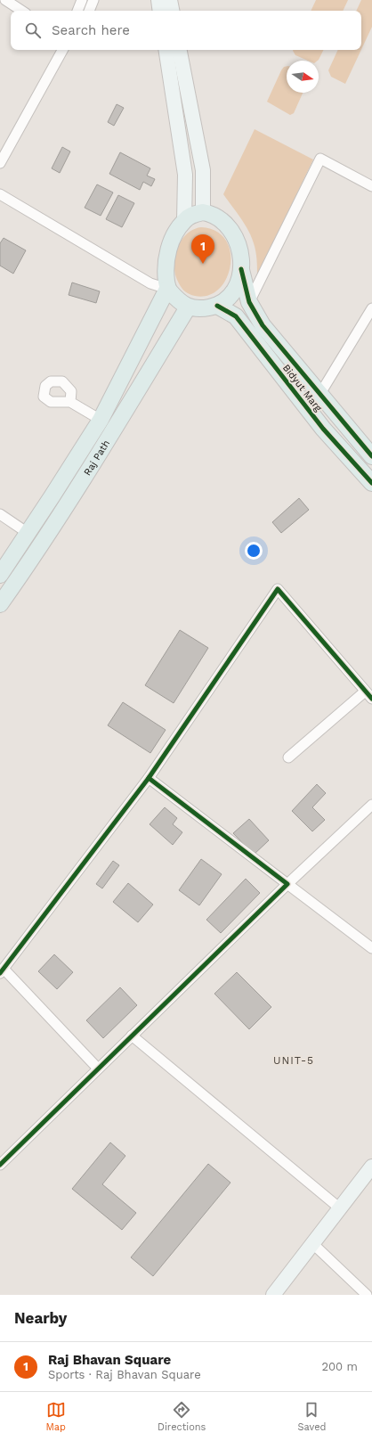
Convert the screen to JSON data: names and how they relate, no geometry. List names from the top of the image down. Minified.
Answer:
{"streets":{"main road":["Bidyut Marg","Raj Path"]},"crossings":[["Bidyut Marg","Raj Path"]],"districts":["UNIT-5"],"north":"right","page":{"search":"Search here","pins":"1","heading":"Nearby","list":[{"mark":"1","name":"Raj Bhavan Square","note":"Sports · Raj Bhavan Square","value":"200 m"}],"nav":["Map","Directions","Saved"]}}
